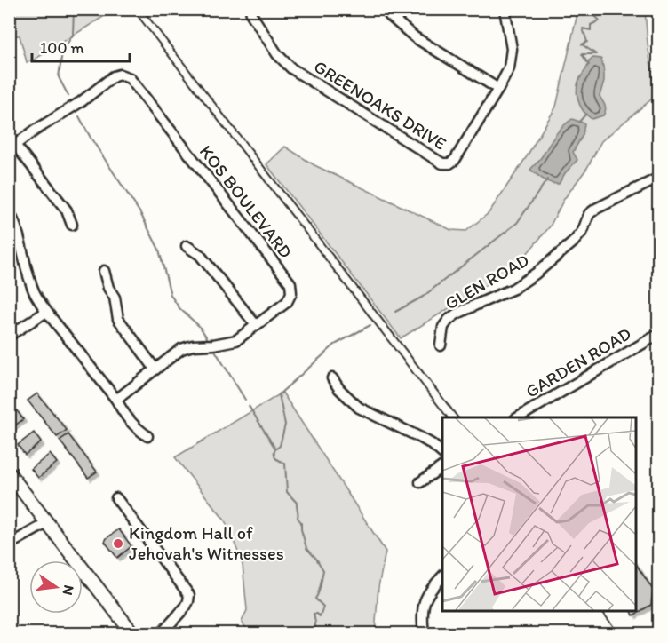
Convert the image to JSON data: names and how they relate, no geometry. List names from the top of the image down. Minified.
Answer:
{"streets":{"street":["GREENOAKS DRIVE","KOS BOULEVARD","GLEN ROAD","GARDEN ROAD"]},"places":["Kingdom Hall of Jehovah's Witnesses"],"scale_bar":"100 m","north":"right"}
